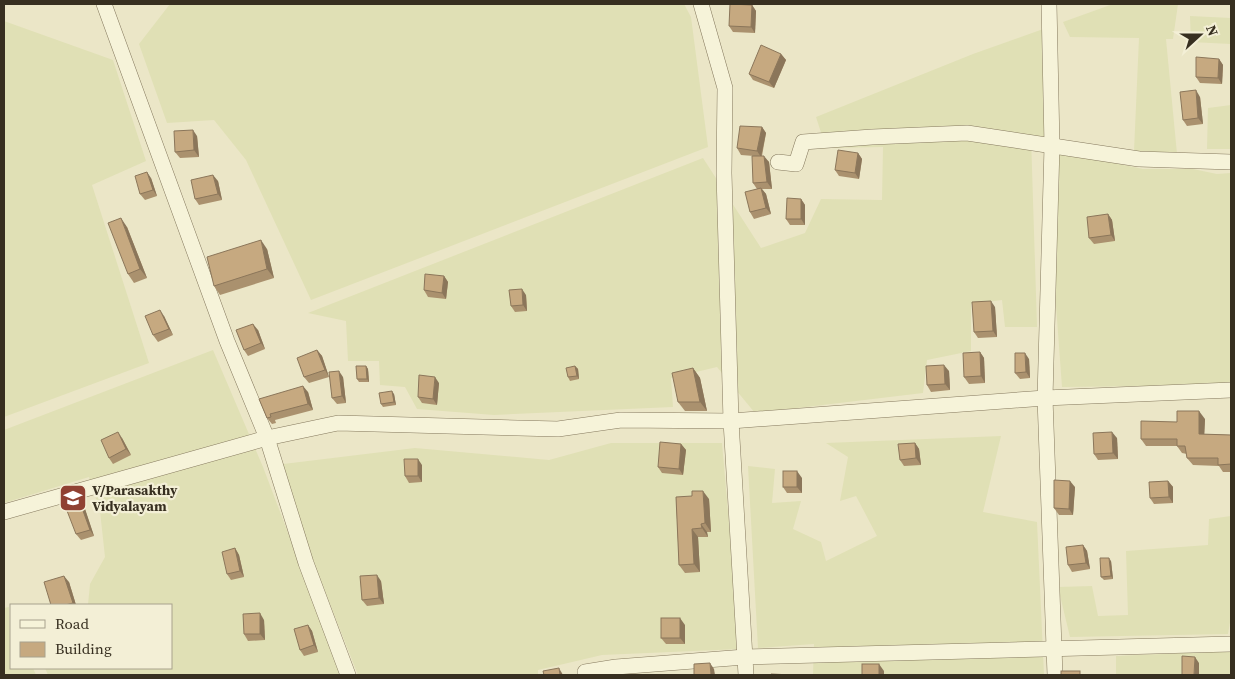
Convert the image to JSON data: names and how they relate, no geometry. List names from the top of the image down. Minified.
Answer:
{"places":{"school or university":["V/Parasakthy Vidyalayam"]},"legend":["Road","Building"],"north":"right"}
